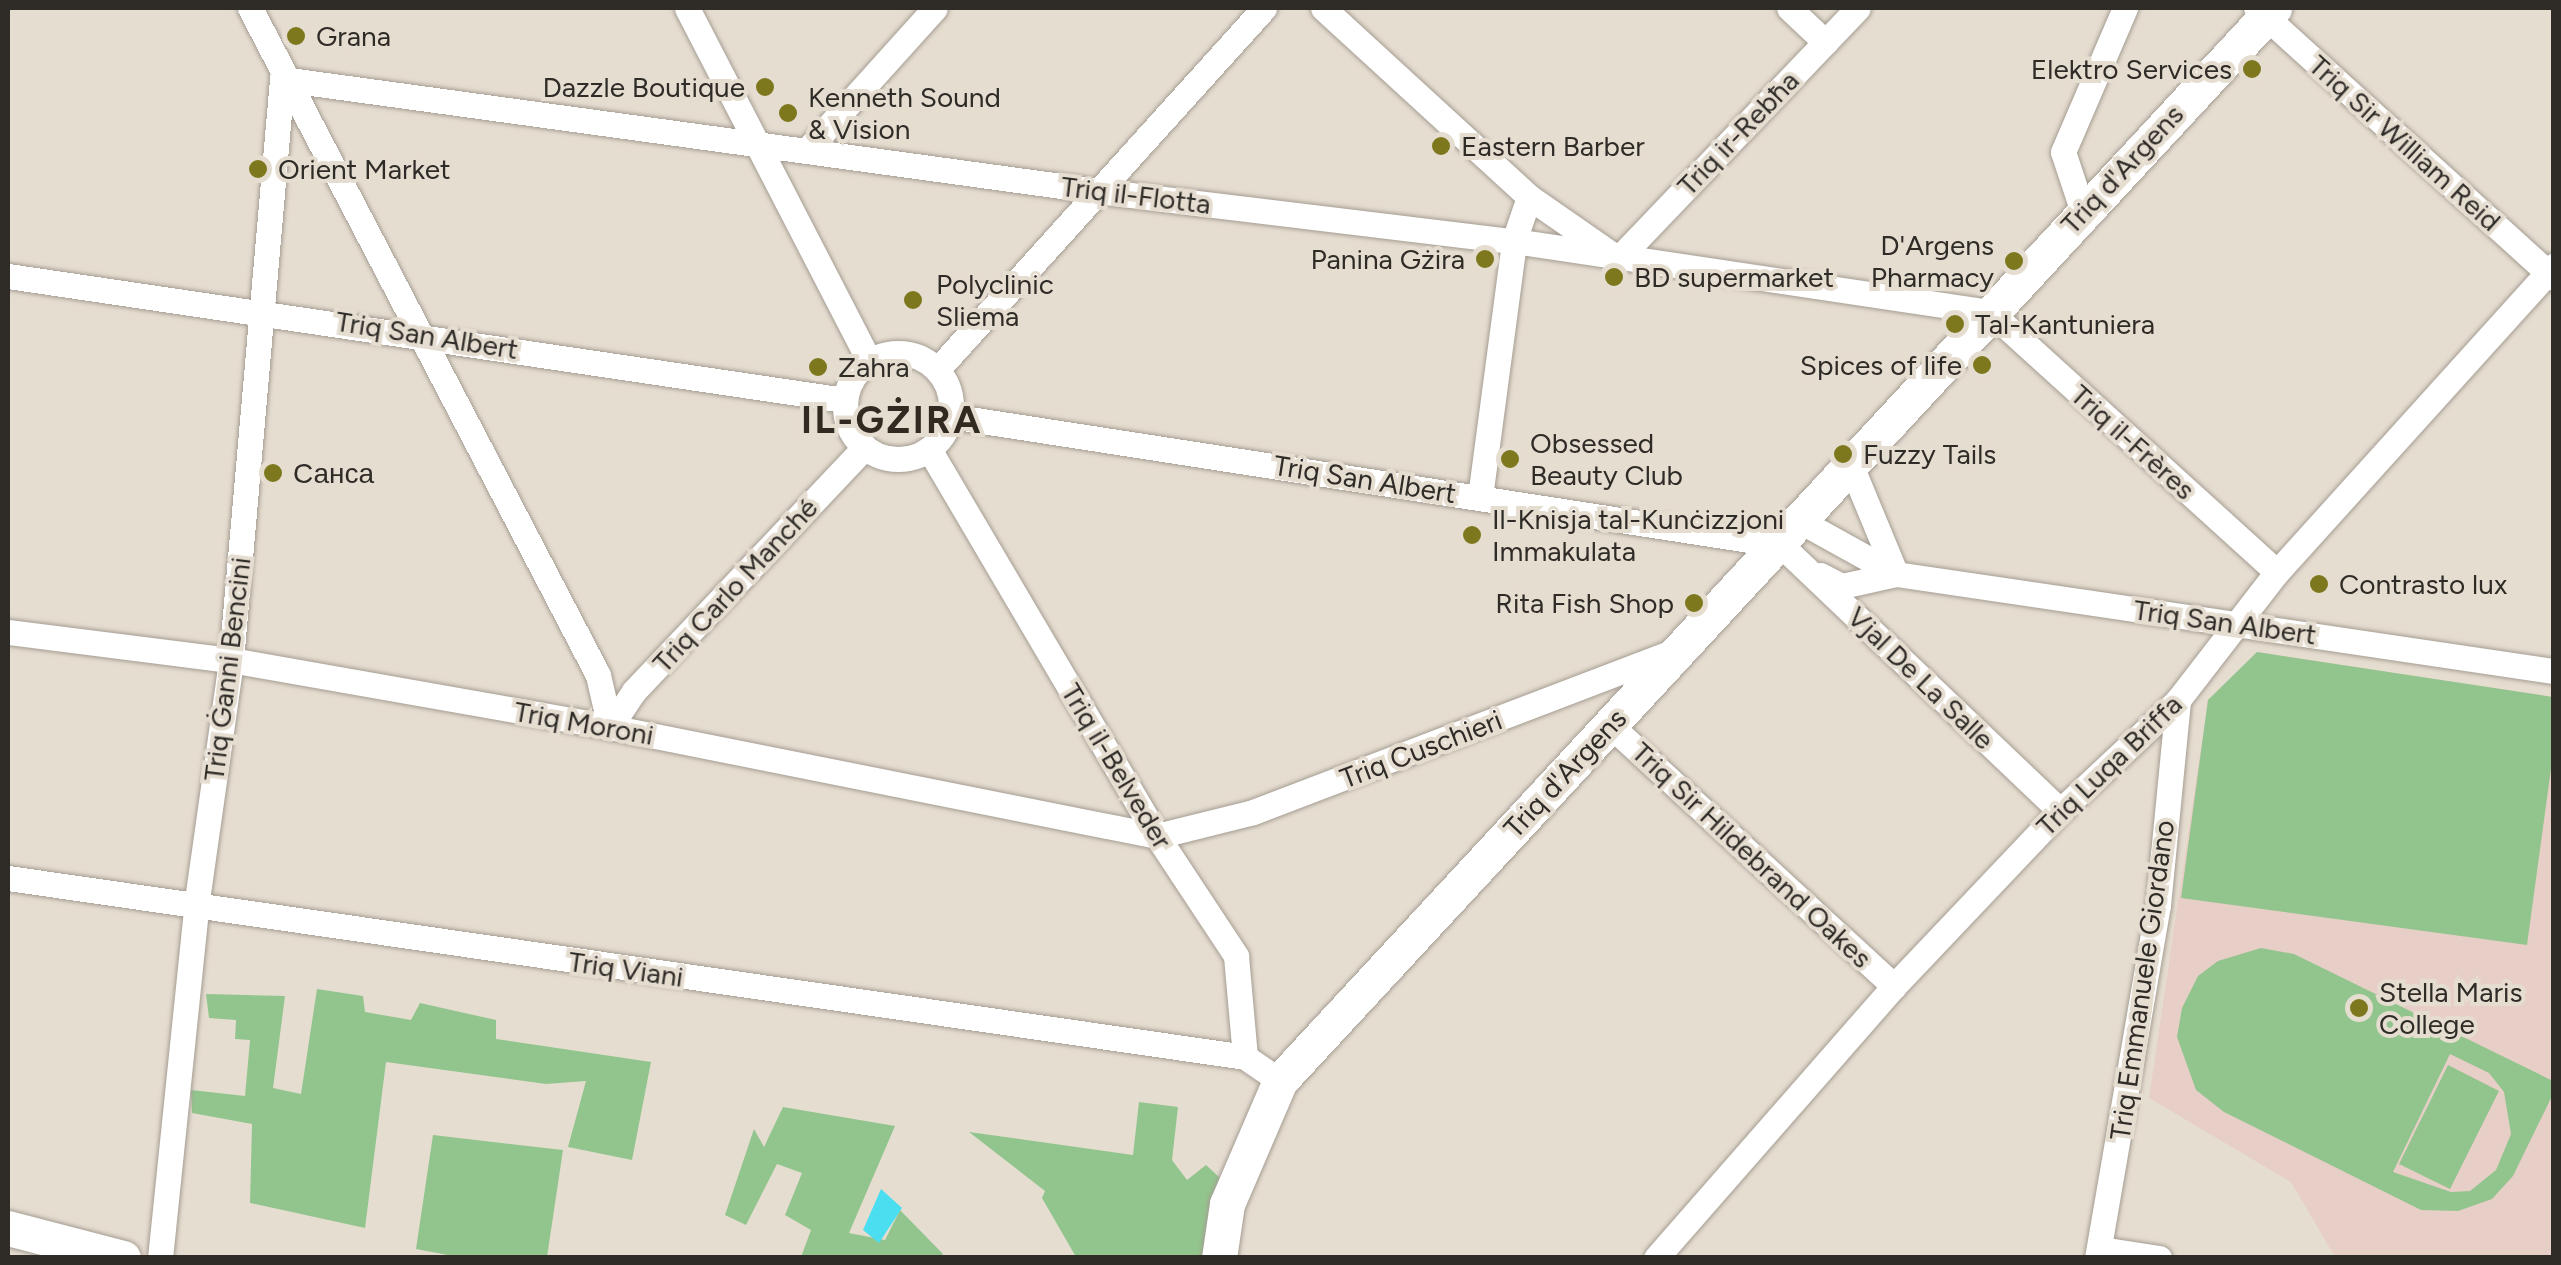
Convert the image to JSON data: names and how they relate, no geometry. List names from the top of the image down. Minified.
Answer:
{"streets":{"main road":["Triq d'Argens"],"street":["Triq ir-Rebħa","Triq Sir William Reid","Triq il-Flotta","Triq San Albert","Triq il-Frères","Triq Carlo Manché","Triq Ġanni Bencini","Vjal De La Salle","Triq Moroni","Triq Cuschieri","Triq Luqa Briffa","Triq il-Belveder","Triq Sir Hildebrand Oakes","Triq Viani","Triq Emmanuele Giordano"]},"crossings":[["Triq ir-Rebħa","Triq il-Flotta"],["Triq Sir William Reid","Triq d'Argens"],["Triq Sir William Reid","Triq Luqa Briffa"],["Triq d'Argens","Triq il-Flotta"],["Triq d'Argens","Triq San Albert"],["Triq d'Argens","Triq il-Frères"],["Triq d'Argens","Vjal De La Salle"],["Triq d'Argens","Triq Cuschieri"],["Triq d'Argens","Triq Sir Hildebrand Oakes"],["Triq il-Flotta","Triq il-Frères"],["Triq il-Flotta","Triq Ġanni Bencini"],["Triq San Albert","Triq Carlo Manché"],["Triq San Albert","Triq Ġanni Bencini"],["Triq San Albert","Vjal De La Salle"],["Triq San Albert","Triq Luqa Briffa"],["Triq San Albert","Triq il-Belveder"],["Triq il-Frères","Triq Luqa Briffa"],["Triq Carlo Manché","Triq Moroni"],["Triq Carlo Manché","Triq il-Belveder"],["Triq Ġanni Bencini","Triq Moroni"],["Triq Ġanni Bencini","Triq Viani"],["Vjal De La Salle","Triq Luqa Briffa"],["Triq Moroni","Triq Cuschieri"],["Triq Moroni","Triq il-Belveder"],["Triq Cuschieri","Triq il-Belveder"],["Triq Luqa Briffa","Triq Sir Hildebrand Oakes"],["Triq Luqa Briffa","Triq Emmanuele Giordano"],["Triq il-Belveder","Triq Viani"]],"districts":["IL-GŻIRA"],"places":["Grana","Elektro Services","Dazzle Boutique","Kenneth Sound & Vision","Eastern Barber","Orient Market","Panina Gżira","D'Argens Pharmacy","BD supermarket","Polyclinic Sliema","Tal-Kantuniera","Spices of life","Zahra","Fuzzy Tails","Obsessed Beauty Club","Санса","Il-Knisja tal-Kunċizzjoni Immakulata","Contrasto lux","Rita Fish Shop","Stella Maris College"]}
